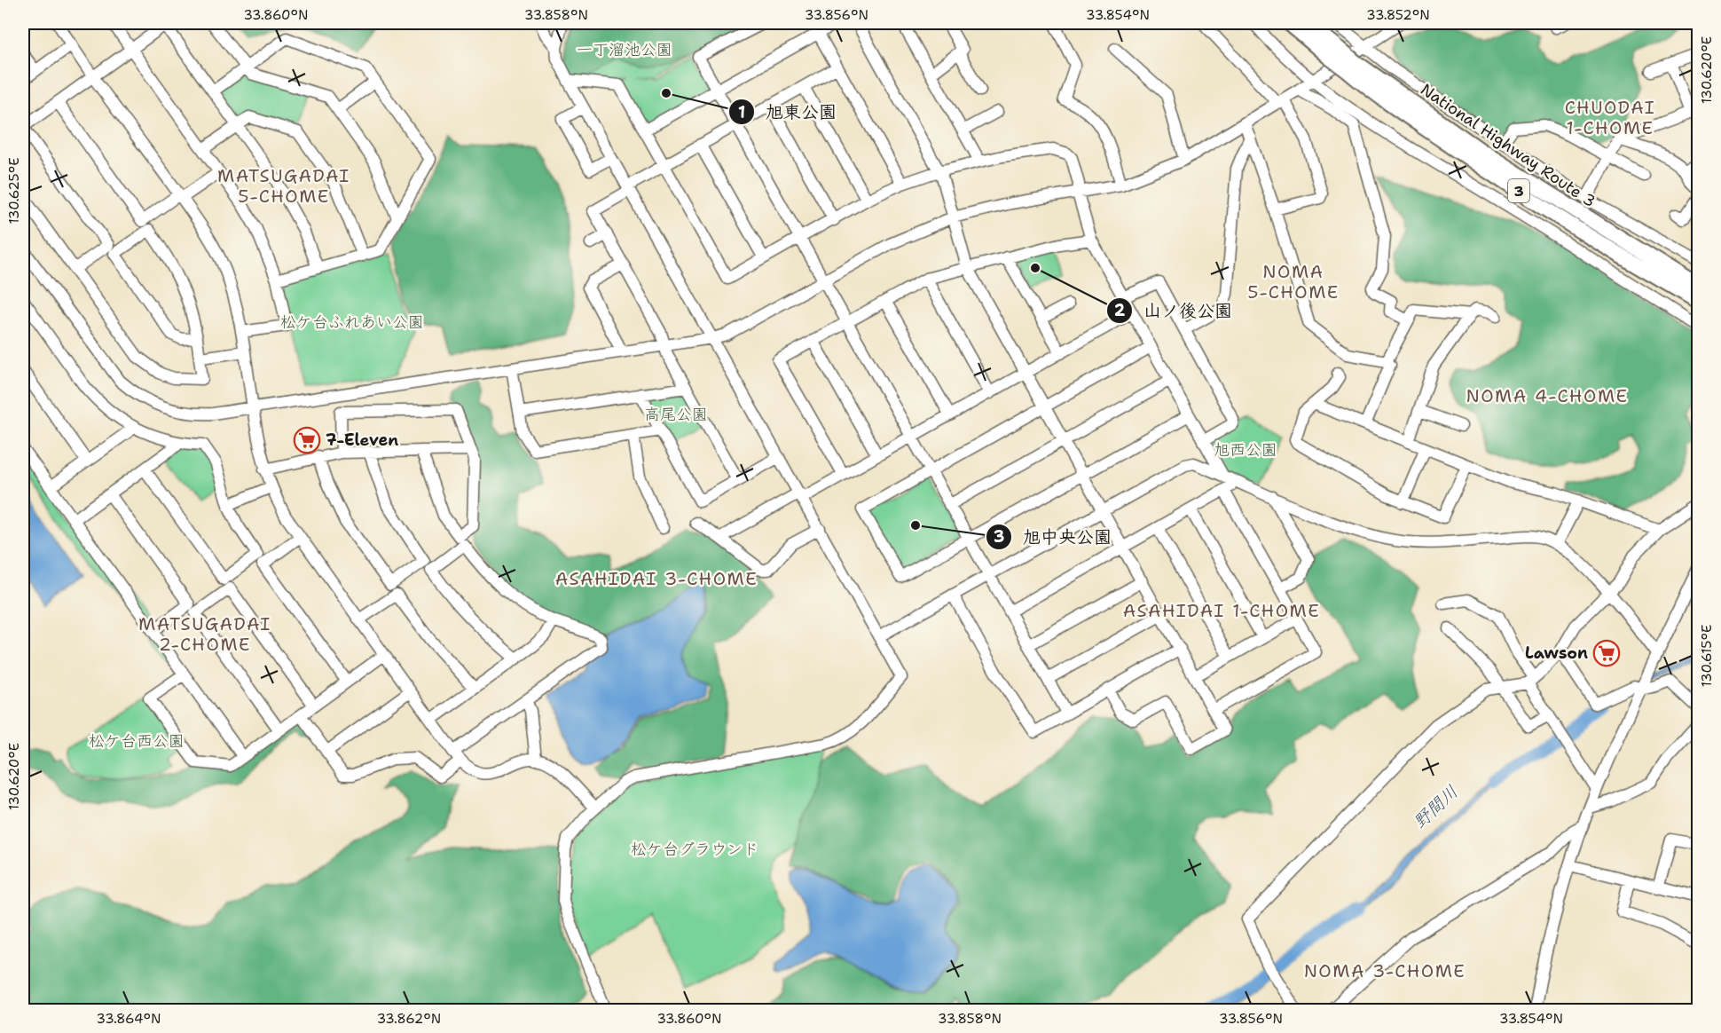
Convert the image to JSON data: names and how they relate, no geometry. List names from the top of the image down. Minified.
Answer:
{"streets":{"highway":["National Highway Route 3","3"]},"districts":["CHUODAI 1-CHOME","MATSUGADAI 5-CHOME","NOMA 5-CHOME","NOMA 4-CHOME","ASAHIDAI 3-CHOME","ASAHIDAI 1-CHOME","MATSUGADAI 2-CHOME","NOMA 3-CHOME"],"water":["野間川"],"parks":["一丁溜池公園","松ケ台ふれあい公園","高尾公園","旭西公園","松ケ台西公園","松ケ台グラウンド"],"places":{"other":["旭東公園","山ノ後公園","旭中央公園"],"supermarket":["7-Eleven","Lawson"]},"coordinates":["33.860°N","33.858°N","33.856°N","33.854°N","33.852°N","130.620°E","130.625°E","130.615°E","33.864°N","33.862°N"]}
